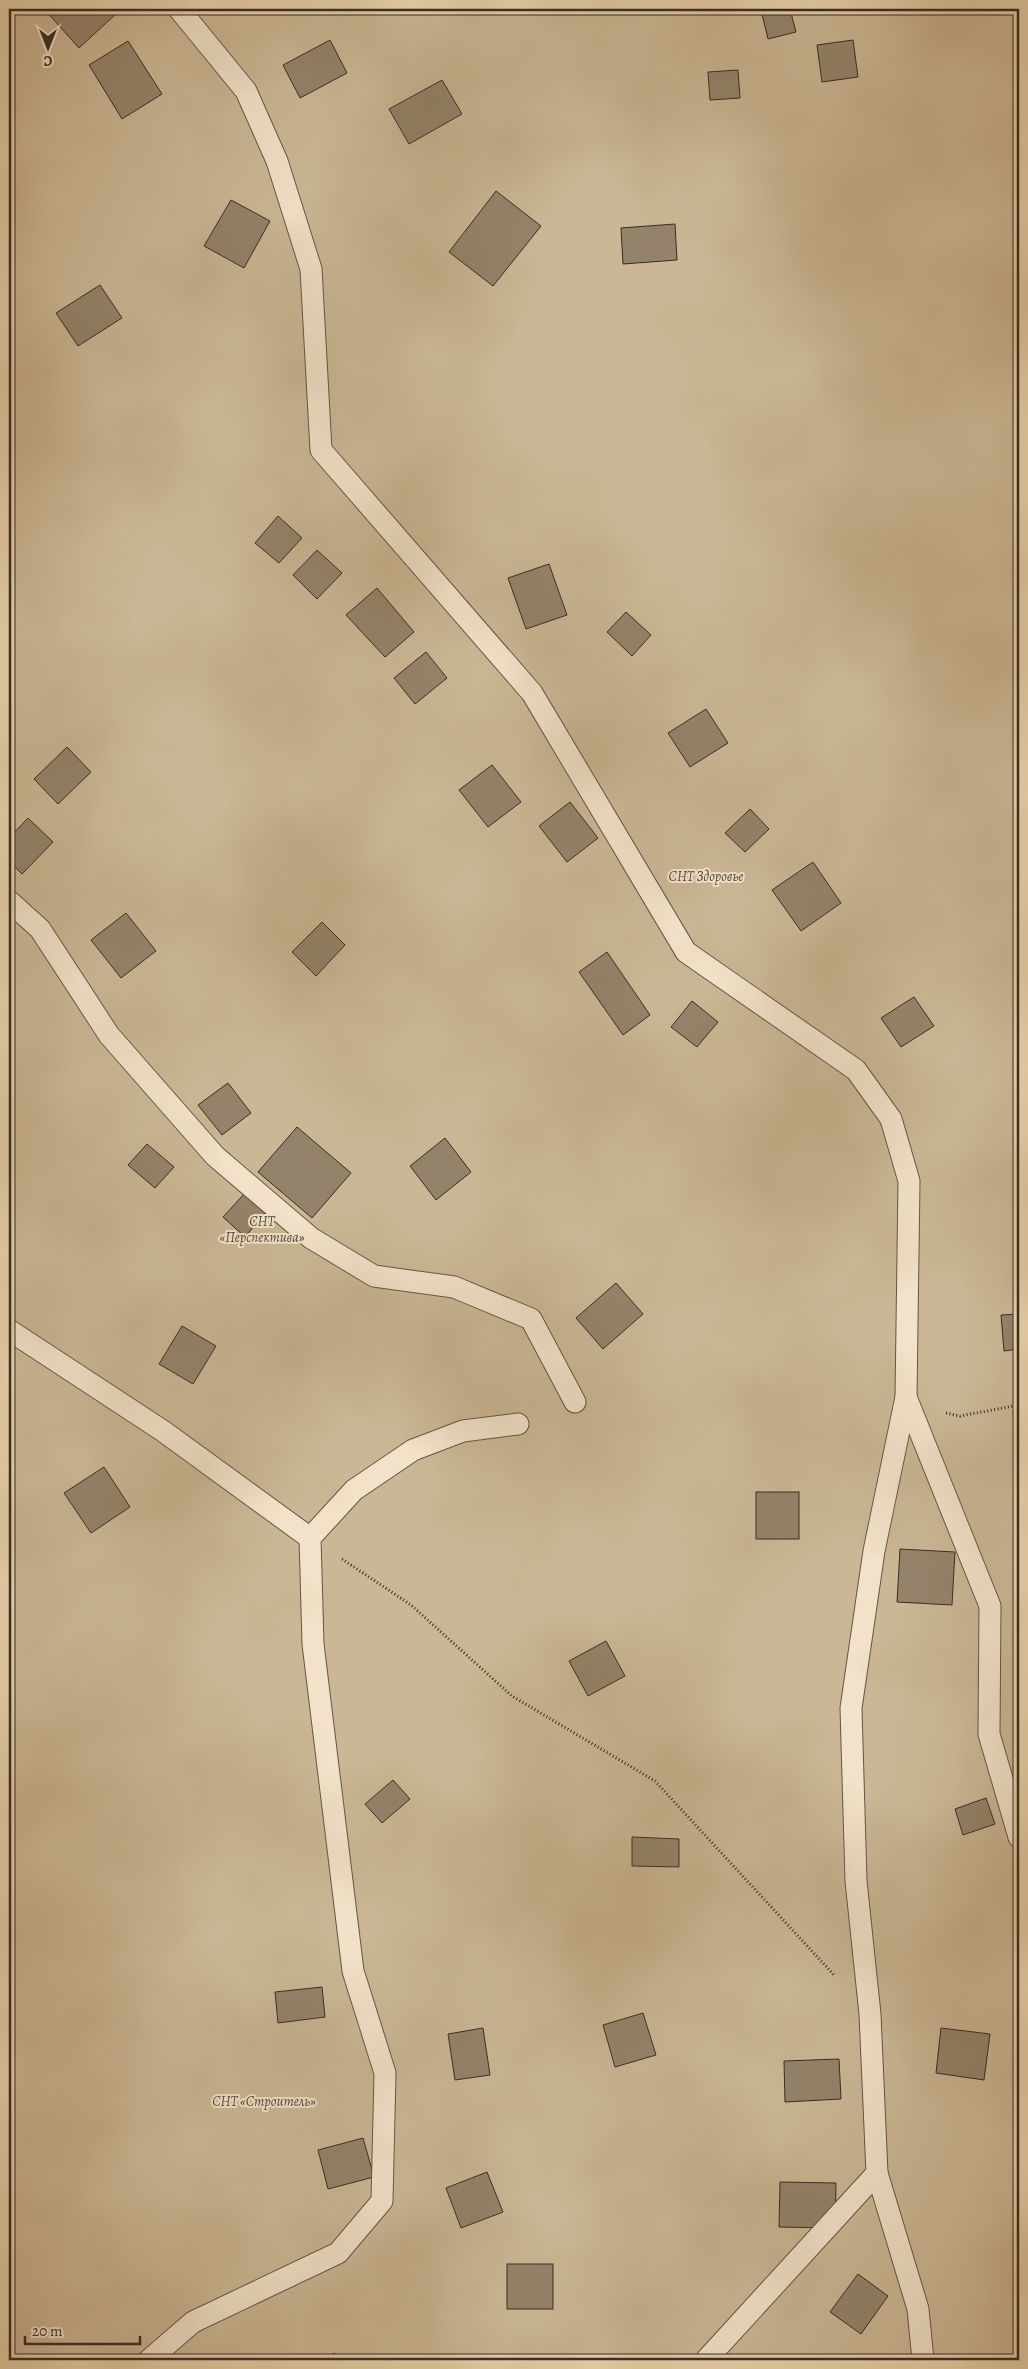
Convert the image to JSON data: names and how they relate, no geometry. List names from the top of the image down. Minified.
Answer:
{"parks":["СНТ Здоровье","СНТ «Перспектива»","СНТ «Строитель»"],"scale_bar":"20 m","north":"bottom"}
